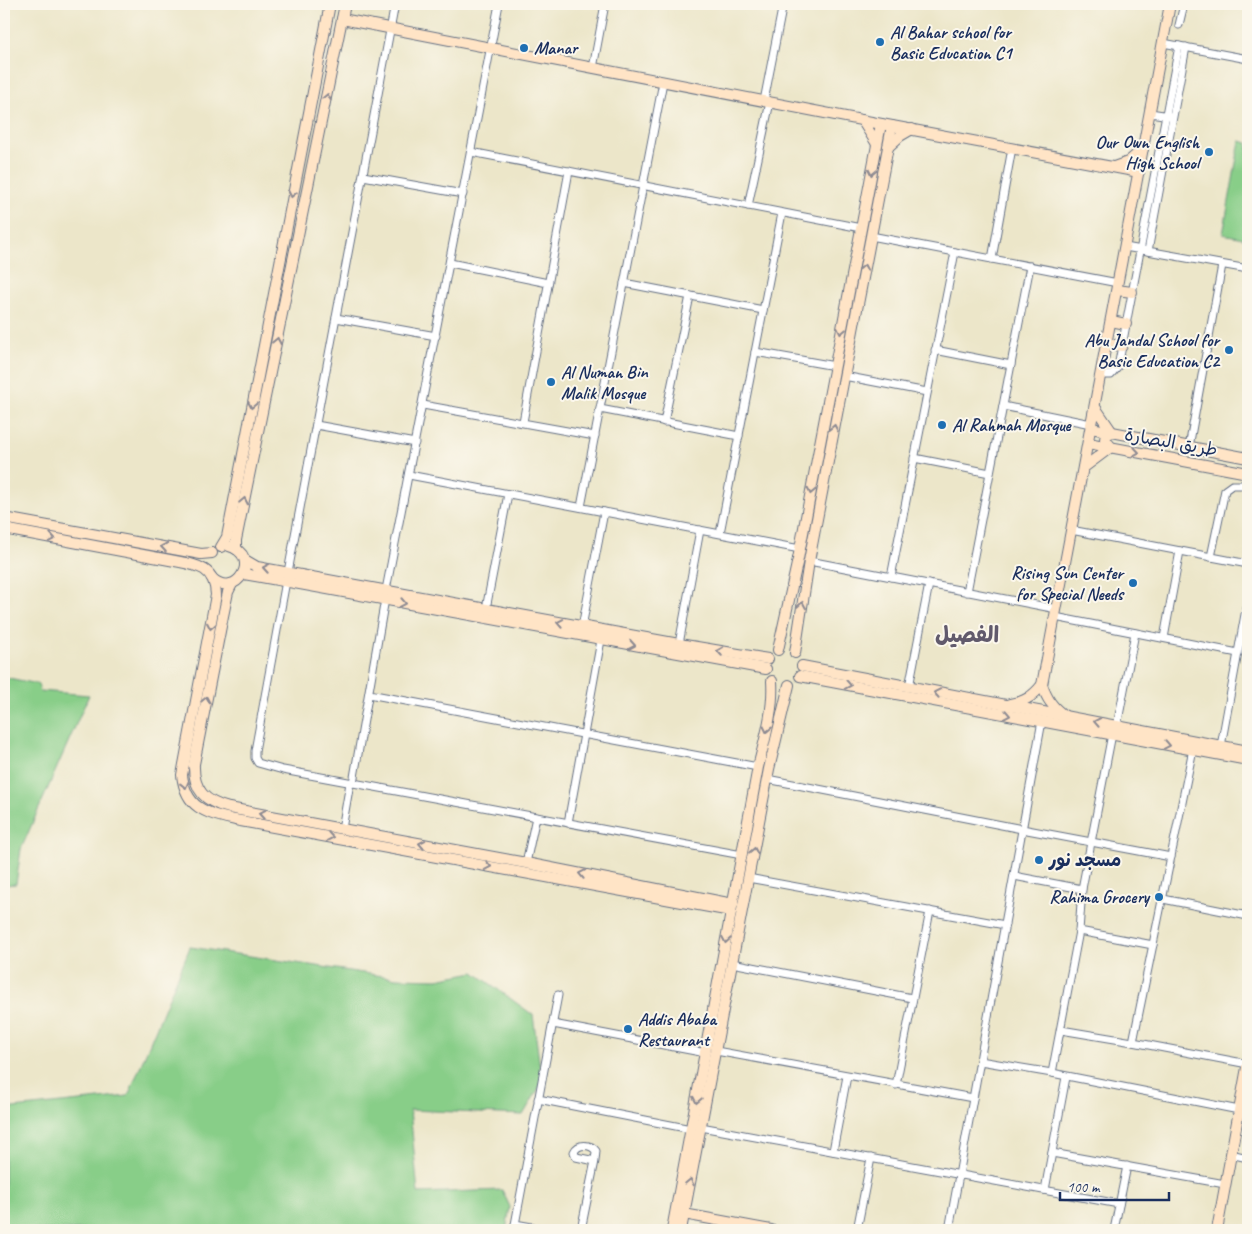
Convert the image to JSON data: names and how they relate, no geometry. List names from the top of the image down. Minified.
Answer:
{"streets":{"street":["طريق البصارة"]},"districts":["الفصيل"],"places":["Al Bahar school for Basic Education C1","Manar","Our Own English High School","Abu Jandal School for Basic Education C2","Al Numan Bin Malik Mosque","Al Rahmah Mosque","Rising Sun Center for Special Needs","مسجد نور","Rahima Grocery","Addis Ababa Restaurant"],"scale_bar":"100 m"}
